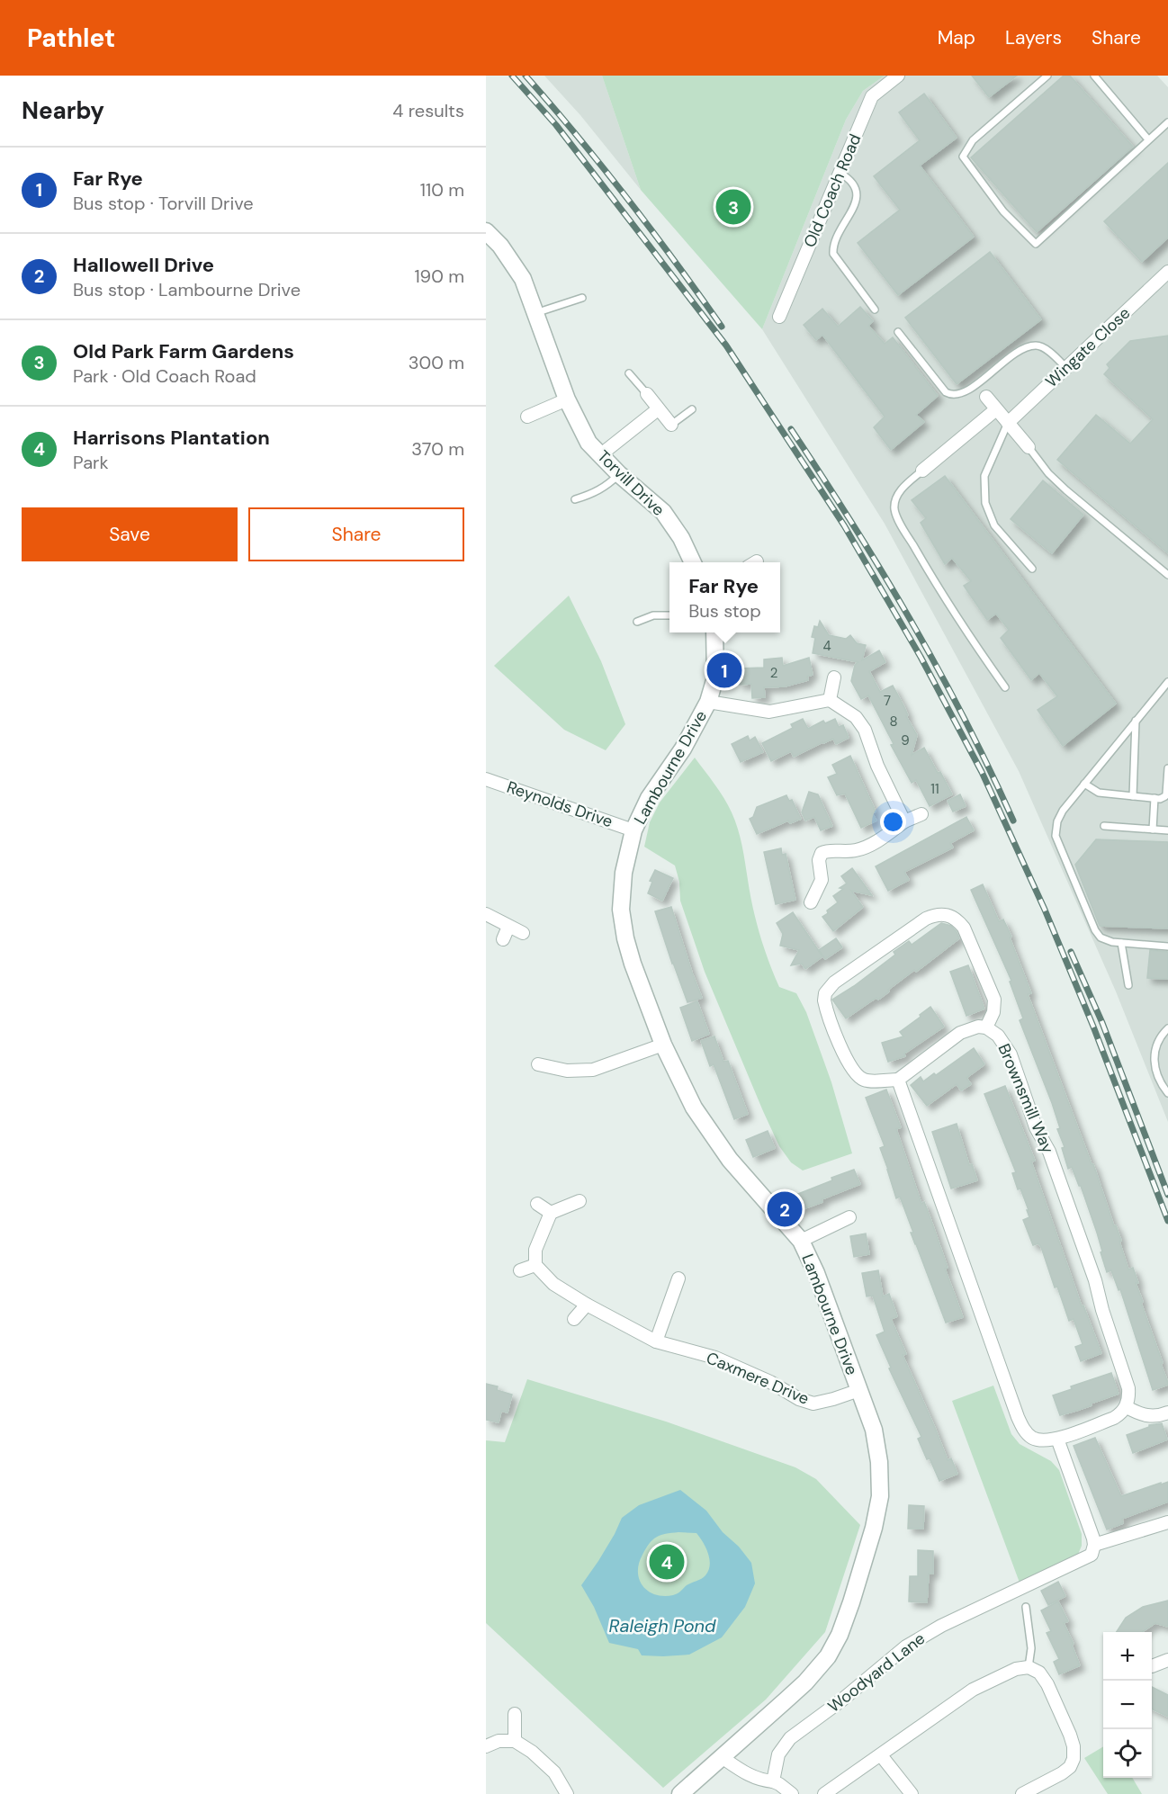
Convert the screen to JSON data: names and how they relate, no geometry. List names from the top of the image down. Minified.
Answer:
{"streets":{"street":["Old Coach Road","Wingate Close","Torvill Drive","Lambourne Drive","Reynolds Drive","Brownsmill Way","Caxmere Drive","Woodyard Lane"]},"crossings":[["Lambourne Drive","Reynolds Drive"],["Lambourne Drive","Caxmere Drive"]],"water":["Raleigh Pond"],"house_numbers":["4","2","7","8","9","11"],"page":{"header":"Pathlet","nav":["Map","Layers","Share"],"heading":["Nearby","4 results"],"list":[{"mark":"1","name":"Far Rye","note":"Bus stop · Torvill Drive","value":"110 m"},{"mark":"2","name":"Hallowell Drive","note":"Bus stop · Lambourne Drive","value":"190 m"},{"mark":"3","name":"Old Park Farm Gardens","note":"Park · Old Coach Road","value":"300 m"},{"mark":"4","name":"Harrisons Plantation","note":"Park","value":"370 m"}],"pins":["3","1","2","4"],"buttons":["Save","Share"],"popup":["Far Rye","Bus stop"],"map_buttons":["+","−"]}}
